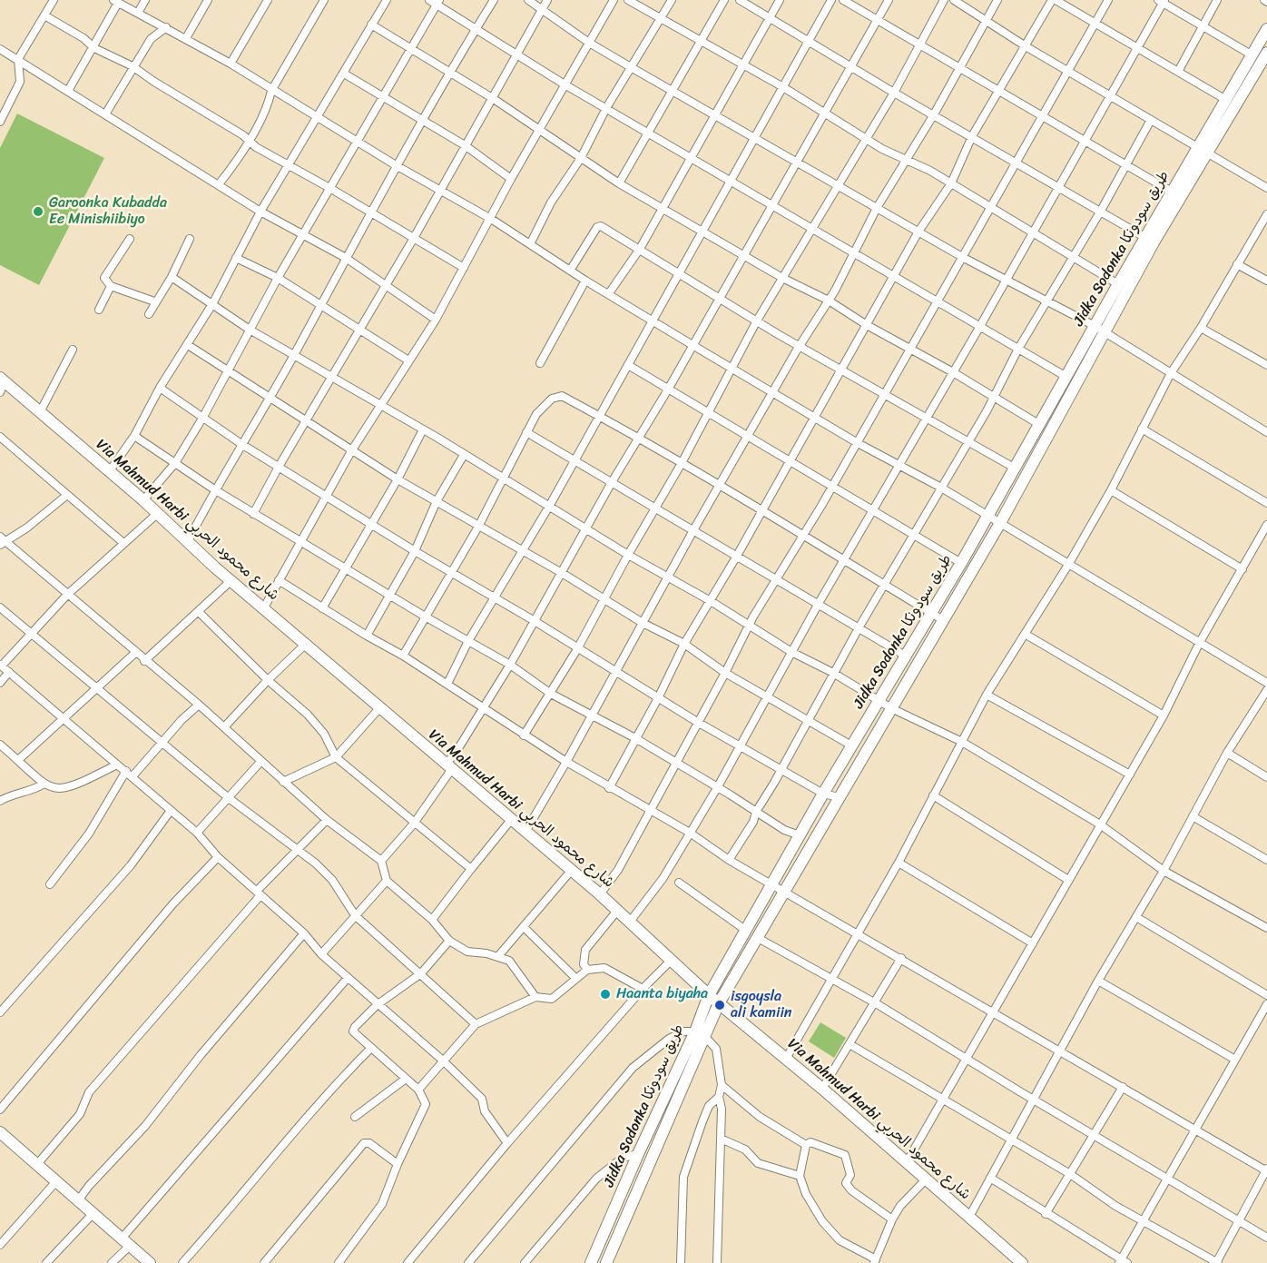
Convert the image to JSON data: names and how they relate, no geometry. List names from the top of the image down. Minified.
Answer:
{"streets":{"main road":["Jidka Sodonka طريق سودونكا","Via Mahmud Harbi شارع محمود الحربي"]},"crossings":[["Jidka Sodonka طريق سودونكا","Via Mahmud Harbi شارع محمود الحربي"]],"places":["Garoonka Kubadda Ee Minishiibiyo","Haanta biyaha","isgoysla ali kamiin"]}
